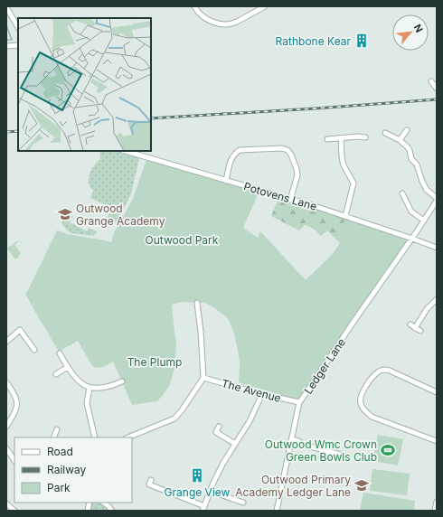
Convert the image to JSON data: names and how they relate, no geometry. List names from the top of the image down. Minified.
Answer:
{"streets":{"street":["Potovens Lane","Ledger Lane","The Avenue"]},"crossings":[["Potovens Lane","Ledger Lane"],["Ledger Lane","The Avenue"]],"parks":["Outwood Park","The Plump"],"places":{"building":["Rathbone Kear","Grange View"],"school or university":["Outwood Grange Academy","Outwood Primary Academy Ledger Lane"],"sports":["Outwood Wmc Crown Green Bowls Club"]},"legend":["Road","Railway","Park"],"north":"top right"}
